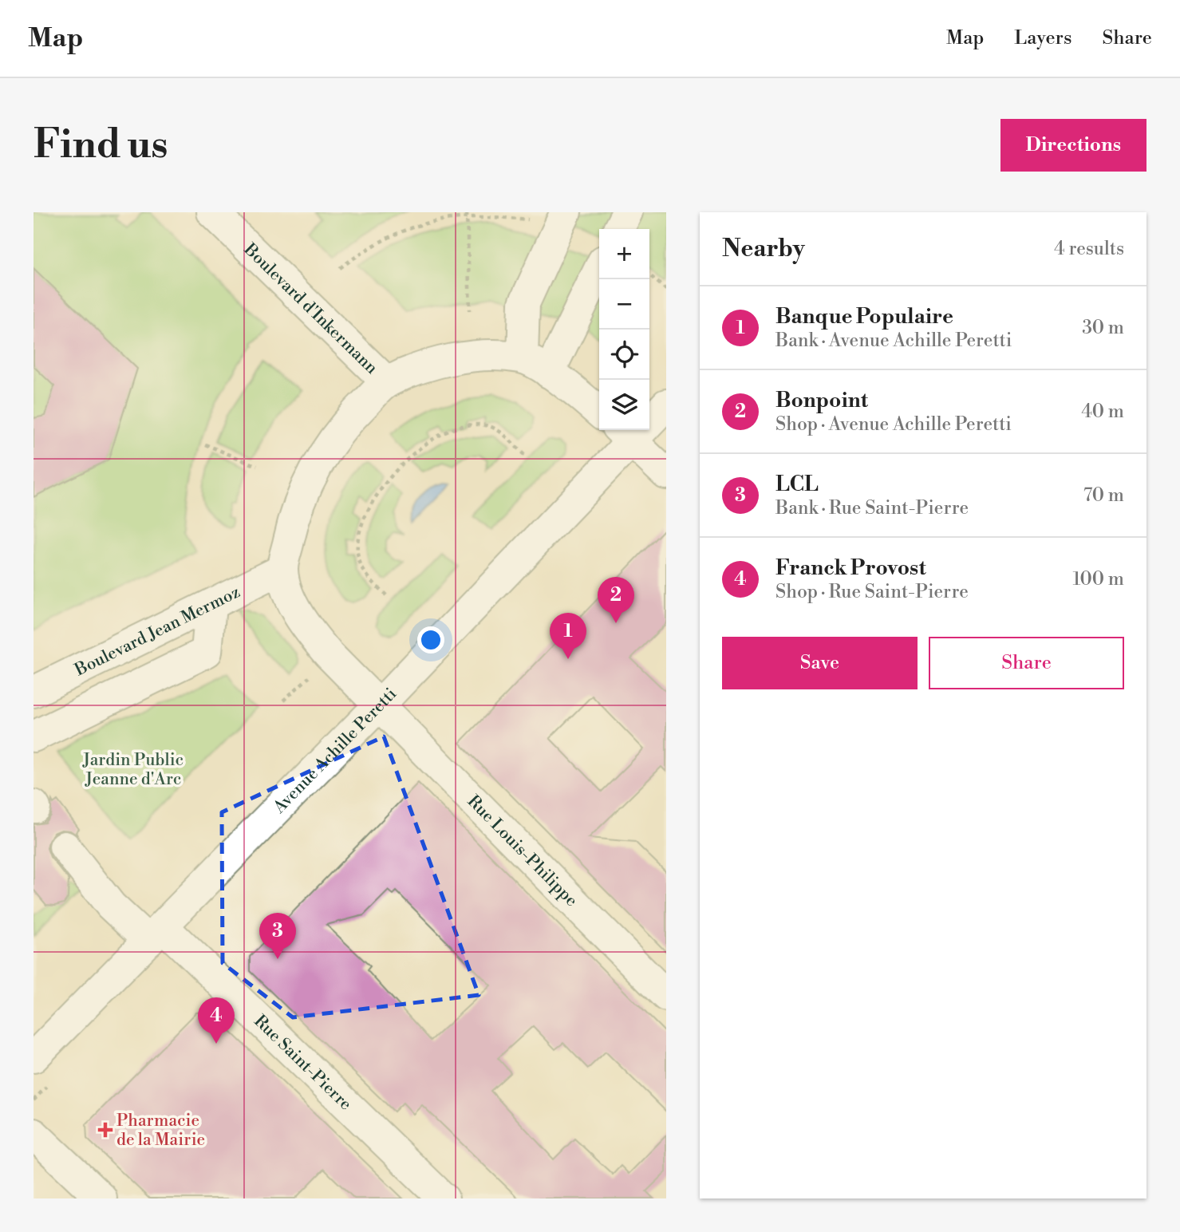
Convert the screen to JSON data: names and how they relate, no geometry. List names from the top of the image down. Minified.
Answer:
{"streets":{"street":["Boulevard d'Inkermann","Boulevard Jean Mermoz","Avenue Achille Peretti","Rue Louis-Philippe","Rue Saint-Pierre"]},"crossings":[["Boulevard Jean Mermoz","Rue Louis-Philippe"],["Avenue Achille Peretti","Rue Louis-Philippe"],["Avenue Achille Peretti","Rue Saint-Pierre"]],"parks":["Jardin Public Jeanne d'Arc"],"places":{"health":["Pharmacie de la Mairie"]},"page":{"header":"Map","nav":["Map","Layers","Share"],"buttons":["Directions",["Save","Share"]],"title":"Find us","heading":["Nearby","4 results"],"map_buttons":["+","−"],"list":[{"mark":"1","name":"Banque Populaire","note":"Bank · Avenue Achille Peretti","value":"30 m"},{"mark":"2","name":"Bonpoint","note":"Shop · Avenue Achille Peretti","value":"40 m"},{"mark":"3","name":"LCL","note":"Bank · Rue Saint-Pierre","value":"70 m"},{"mark":"4","name":"Franck Provost","note":"Shop · Rue Saint-Pierre","value":"100 m"}],"pins":["2","1","3","4"]}}
